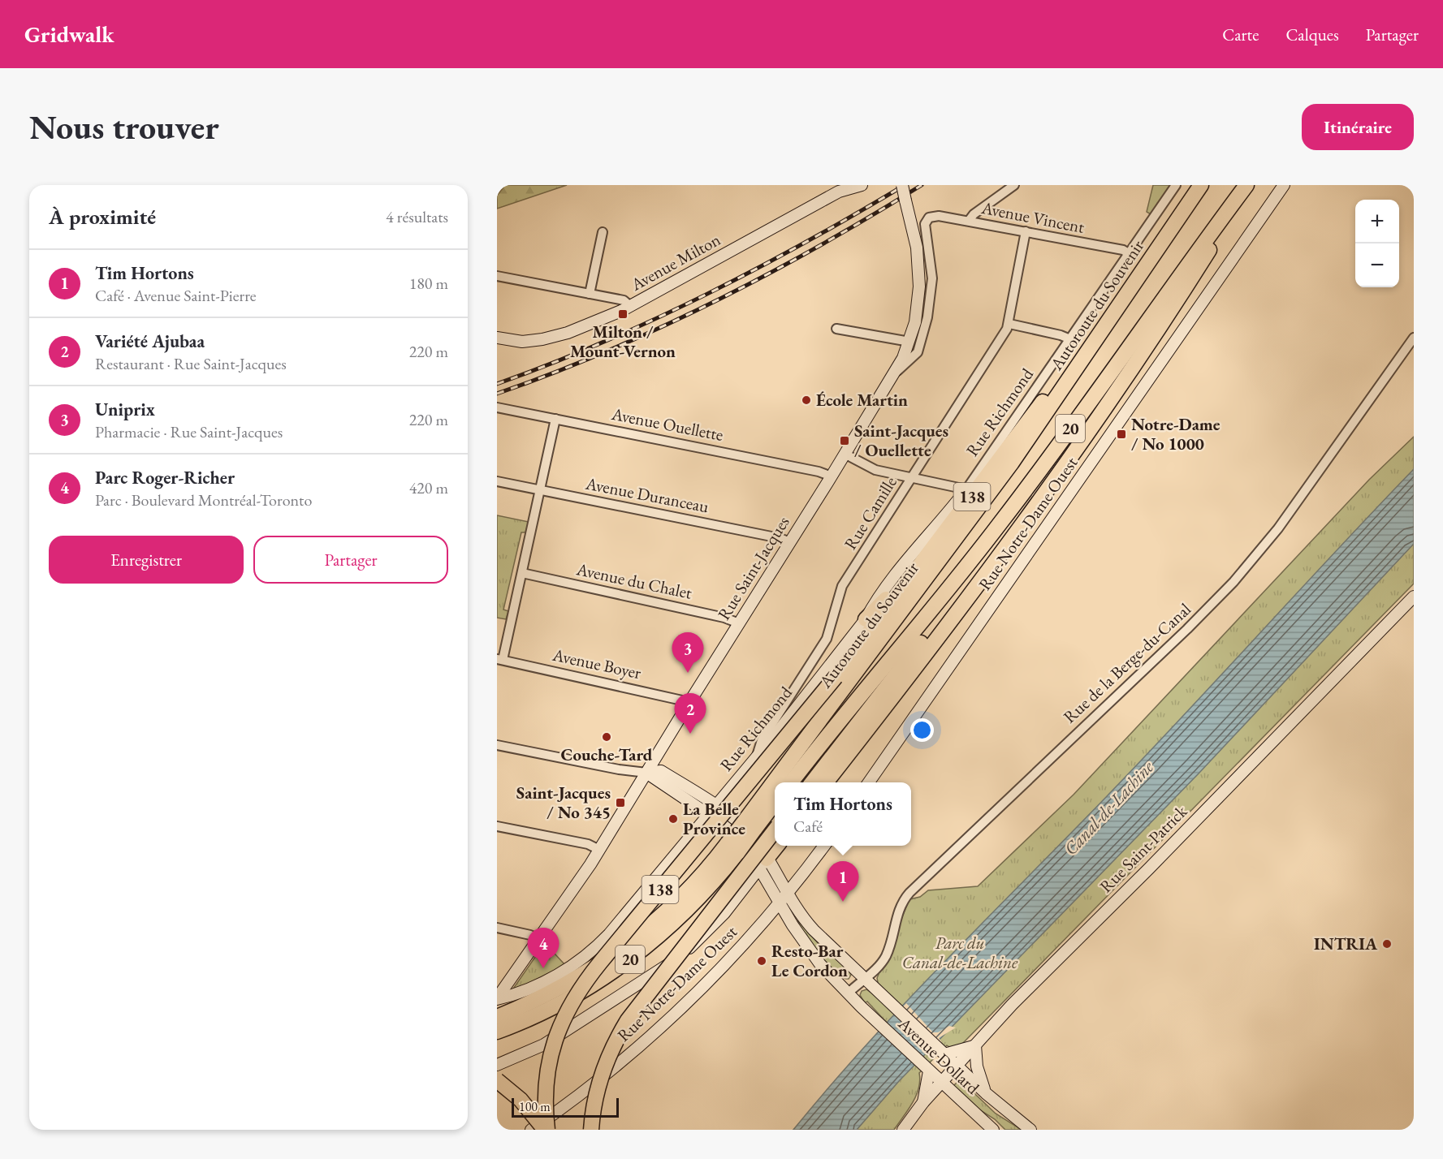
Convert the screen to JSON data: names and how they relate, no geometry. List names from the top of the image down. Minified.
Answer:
{"streets":{"highway":["Autoroute du Souvenir","20","138"],"main road":["Avenue Milton","Rue Richmond","Rue Notre-Dame Ouest","Rue Saint-Jacques","Rue Saint-Patrick","Avenue Dollard"],"street":["Avenue Vincent","Avenue Ouellette","Avenue Duranceau","Rue Camille","Avenue du Chalet","Rue de la Berge-du-Canal","Avenue Boyer"]},"crossings":[["Avenue Vincent","Rue Richmond"],["Avenue Vincent","Rue Camille"],["Avenue Vincent","Rue Saint-Jacques"],["Autoroute du Souvenir","138"],["Rue Richmond","Rue Camille"],["Rue Richmond","Rue Saint-Jacques"],["Avenue Ouellette","Rue Saint-Jacques"],["Avenue Duranceau","Rue Saint-Jacques"],["Rue Notre-Dame Ouest","Avenue Dollard"],["Rue Saint-Jacques","Avenue du Chalet"],["Rue Saint-Jacques","Avenue Boyer"],["Rue de la Berge-du-Canal","Avenue Dollard"],["Rue Saint-Patrick","Avenue Dollard"]],"water":["Canal-de-Lachine"],"parks":["Parc du Canal-de-Lachine"],"places":{"transit":["Milton / Mount-Vernon","Notre-Dame / No 1000","Saint-Jacques / Ouellette","Saint-Jacques / No 345"],"other":["École Martin","Couche-Tard","La Belle Province","INTRIA","Resto-Bar Le Cordon"]},"scale_bar":"100 m","page":{"header":"Gridwalk","nav":["Carte","Calques","Partager"],"buttons":["Itinéraire",["Enregistrer","Partager"]],"title":"Nous trouver","heading":["À proximité","4 résultats"],"map_buttons":["+","−"],"list":[{"mark":"1","name":"Tim Hortons","note":"Café · Avenue Saint-Pierre","value":"180 m"},{"mark":"2","name":"Variété Ajubaa","note":"Restaurant · Rue Saint-Jacques","value":"220 m"},{"mark":"3","name":"Uniprix","note":"Pharmacie · Rue Saint-Jacques","value":"220 m"},{"mark":"4","name":"Parc Roger-Richer","note":"Parc · Boulevard Montréal-Toronto","value":"420 m"}],"pins":["3","2","1","4"],"popup":["Tim Hortons","Café"],"scale":"100 m"}}
